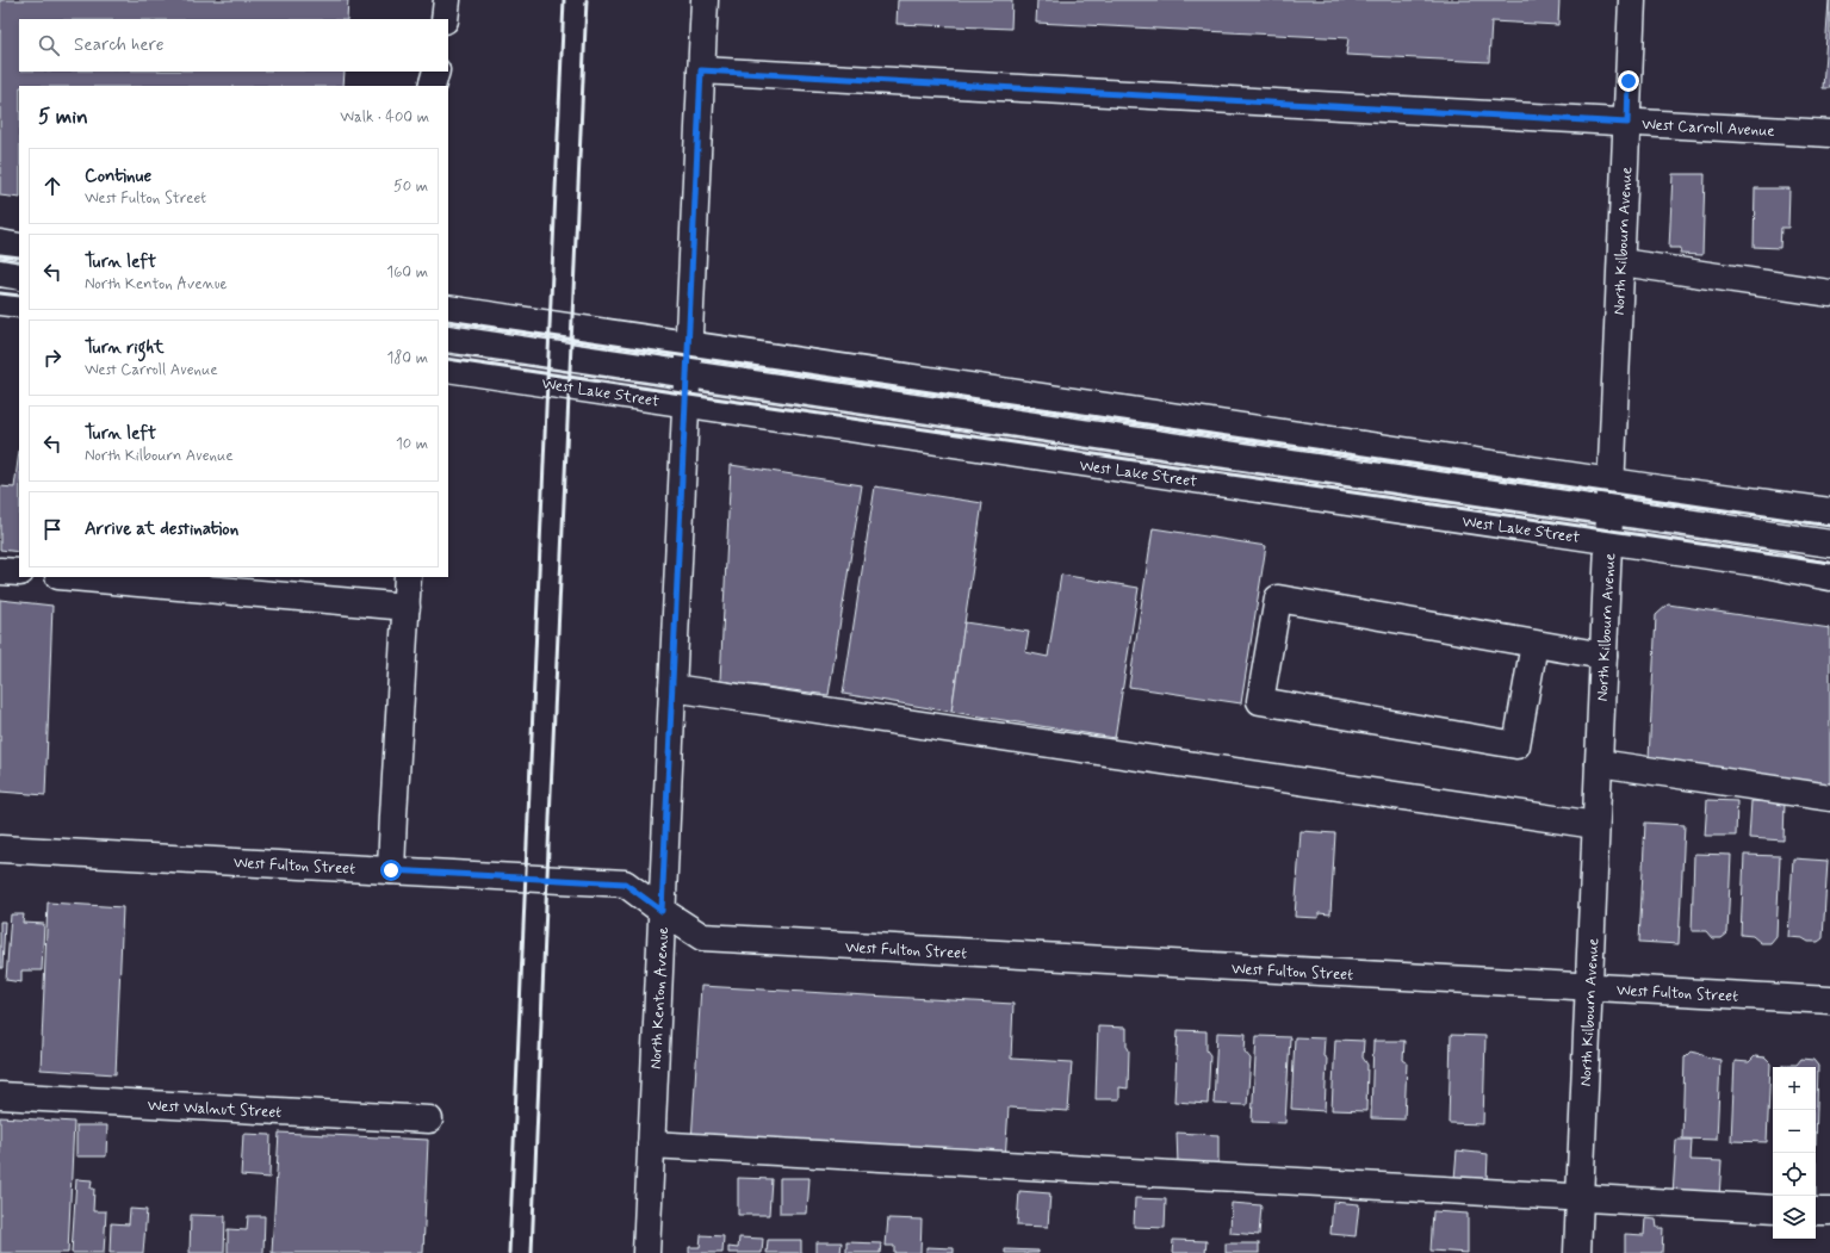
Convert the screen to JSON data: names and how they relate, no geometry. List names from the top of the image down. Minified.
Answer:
{"streets":{"street":["West Carroll Avenue","North Kilbourn Avenue","West Lake Street","West Fulton Street","North Kenton Avenue","West Walnut Street"]},"crossings":[["West Carroll Avenue","North Kilbourn Avenue"],["West Carroll Avenue","North Kenton Avenue"],["North Kilbourn Avenue","West Lake Street"],["North Kilbourn Avenue","West Fulton Street"],["West Lake Street","North Kenton Avenue"],["West Fulton Street","North Kenton Avenue"]],"page":{"search":"Search here","heading":["5 min","Walk · 400 m"],"list":[["Continue","West Fulton Street","50 m"],["Turn left","North Kenton Avenue","160 m"],["Turn right","West Carroll Avenue","180 m"],["Turn left","North Kilbourn Avenue","10 m"],"Arrive at destination"],"map_buttons":["+","−"]}}
